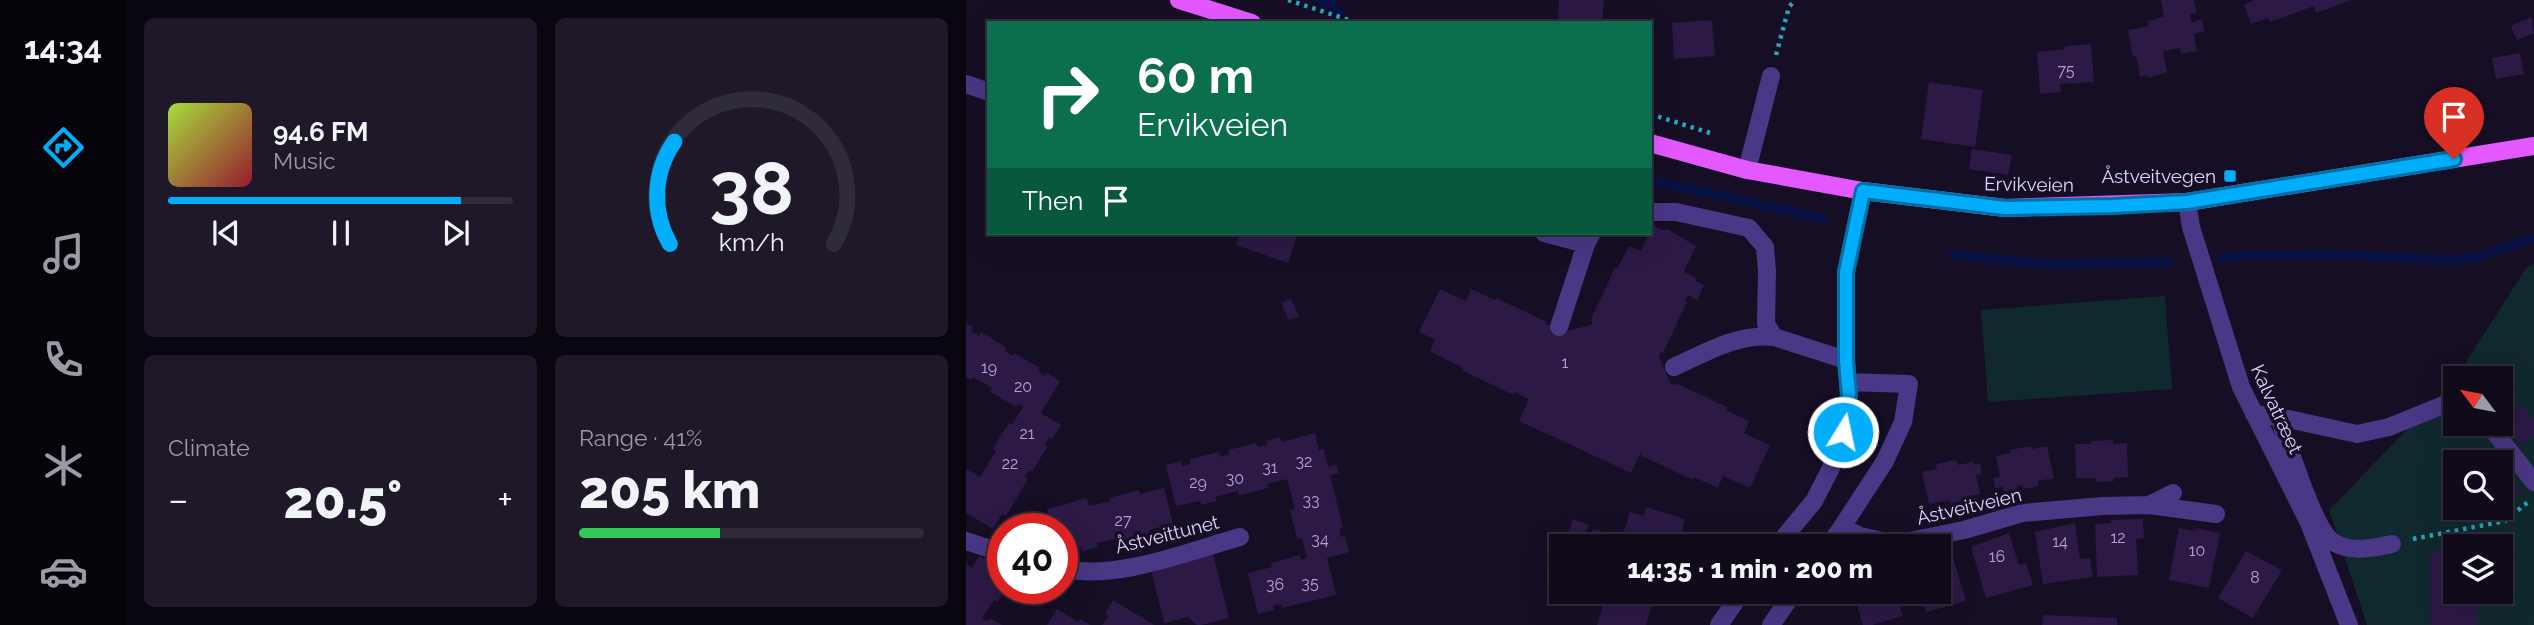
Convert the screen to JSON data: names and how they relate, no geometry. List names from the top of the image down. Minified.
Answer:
{"streets":{"main road":["Ervikveien"],"street":["Kalvatræet","Åstveitveien","Åstveittunet"]},"crossings":[["Ervikveien","Kalvatræet"]],"places":{"transit":["Åstveitvegen"]},"house_numbers":["75","1","19","20","21","32","22","31","30","29","33","27","12","34","14","10","16","8","35","36"],"north":"top left","page":{"tabs":"14:34","turn":["60 m","Ervikveien"],"song":["94.6 FM","Music"],"then":"Then","tile":["Climate",["Range · 41%","205 km"]],"heat":["−","20.5°","+"],"limit":"40","trip":"14:35 · 1 min · 200 m","gauge":["38","km/h"]}}
